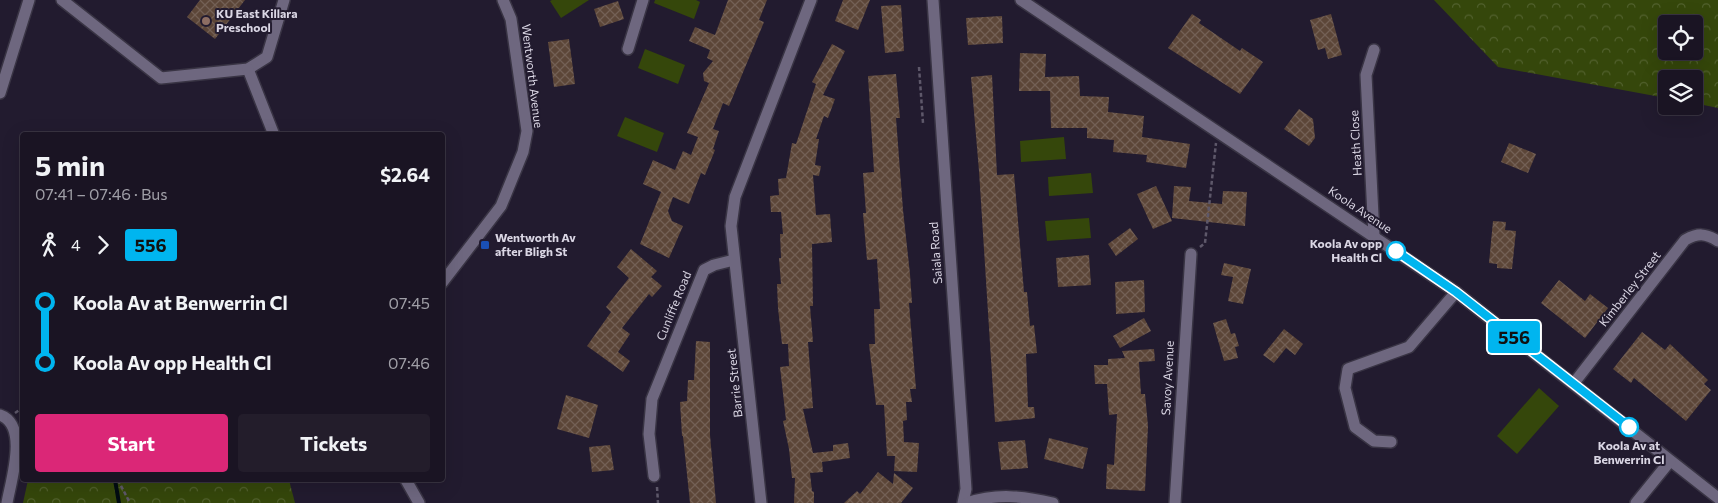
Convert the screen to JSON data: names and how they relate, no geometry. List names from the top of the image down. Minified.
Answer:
{"streets":{"street":["Wentworth Avenue","Heath Close","Koola Avenue","Saiala Road","Kimberley Street","Cunliffe Road","Savoy Avenue","Barrie Street"]},"crossings":[["Heath Close","Koola Avenue"],["Koola Avenue","Kimberley Street"],["Cunliffe Road","Barrie Street"]],"places":{"other":["KU East Killara Preschool","Koola Av opp Health Cl","Koola Av at Benwerrin Cl"],"transit":["Wentworth Av after Bligh St"]},"lines":["bus line 556"],"page":{"on_map":"556","heading":["5 min","07:41 – 07:46 · Bus","$2.64"],"legs":["4","556"],"list":[{"name":"Koola Av at Benwerrin Cl","value":"07:45"},{"name":"Koola Av opp Health Cl","value":"07:46"}],"buttons":["Start","Tickets"]}}
